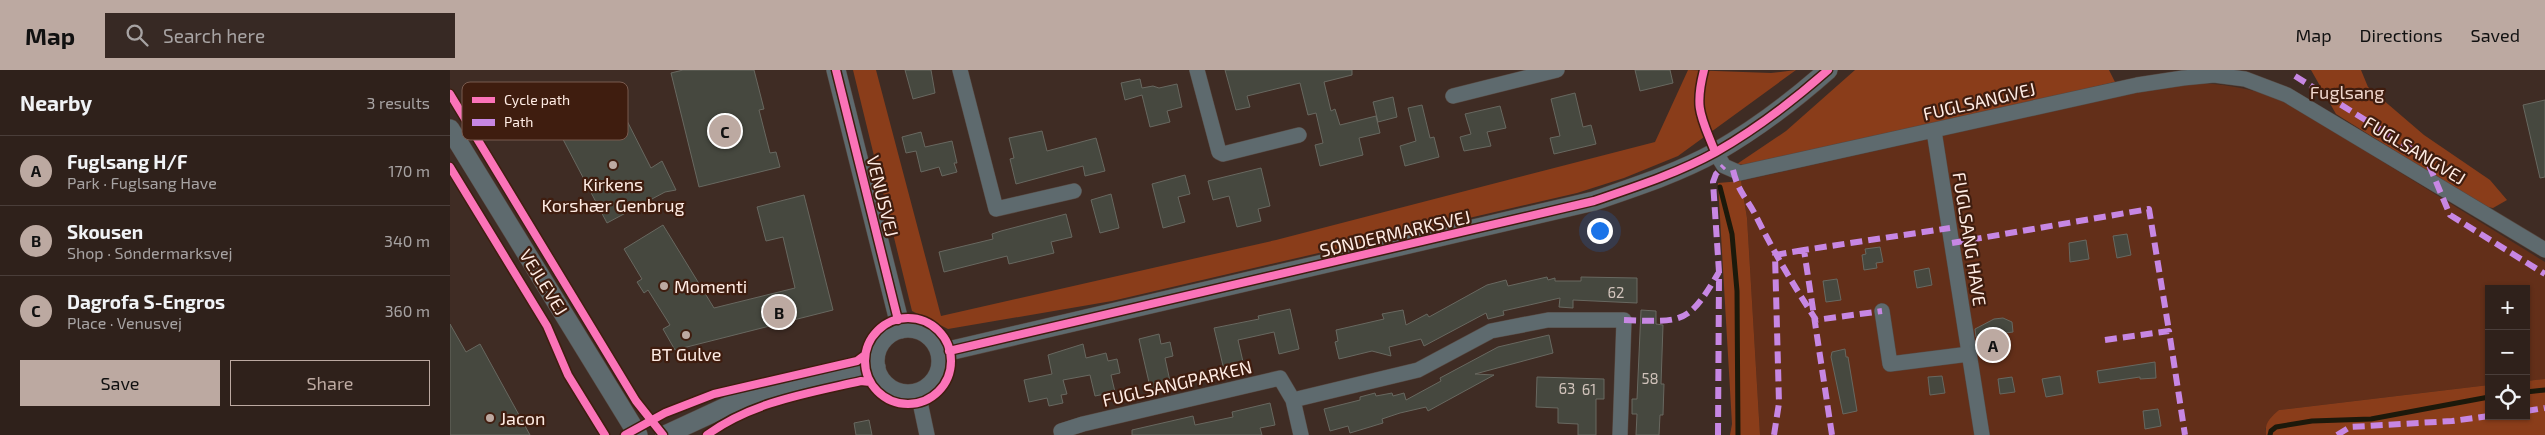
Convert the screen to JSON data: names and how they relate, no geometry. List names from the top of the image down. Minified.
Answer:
{"streets":{"street":["FUGLSANGVEJ","VENUSVEJ","SØNDERMARKSVEJ","FUGLSANG HAVE","VEJLEVEJ","FUGLSANGPARKEN"]},"crossings":[["FUGLSANGVEJ","SØNDERMARKSVEJ"],["FUGLSANGVEJ","FUGLSANG HAVE"],["VENUSVEJ","SØNDERMARKSVEJ"]],"parks":["Fuglsang"],"places":["Kirkens Korshær Genbrug","Momenti","BT Gulve","Jacon"],"house_numbers":["62","58","63","61"],"legend":["Cycle path","Path"],"page":{"header":"Map","search":"Search here","nav":["Map","Directions","Saved"],"heading":["Nearby","3 results"],"pins":["C","B","A"],"list":[{"mark":"A","name":"Fuglsang H/F","note":"Park · Fuglsang Have","value":"170 m"},{"mark":"B","name":"Skousen","note":"Shop · Søndermarksvej","value":"340 m"},{"mark":"C","name":"Dagrofa S-Engros","note":"Place · Venusvej","value":"360 m"}],"map_buttons":["+","−"],"buttons":["Save","Share"]}}
